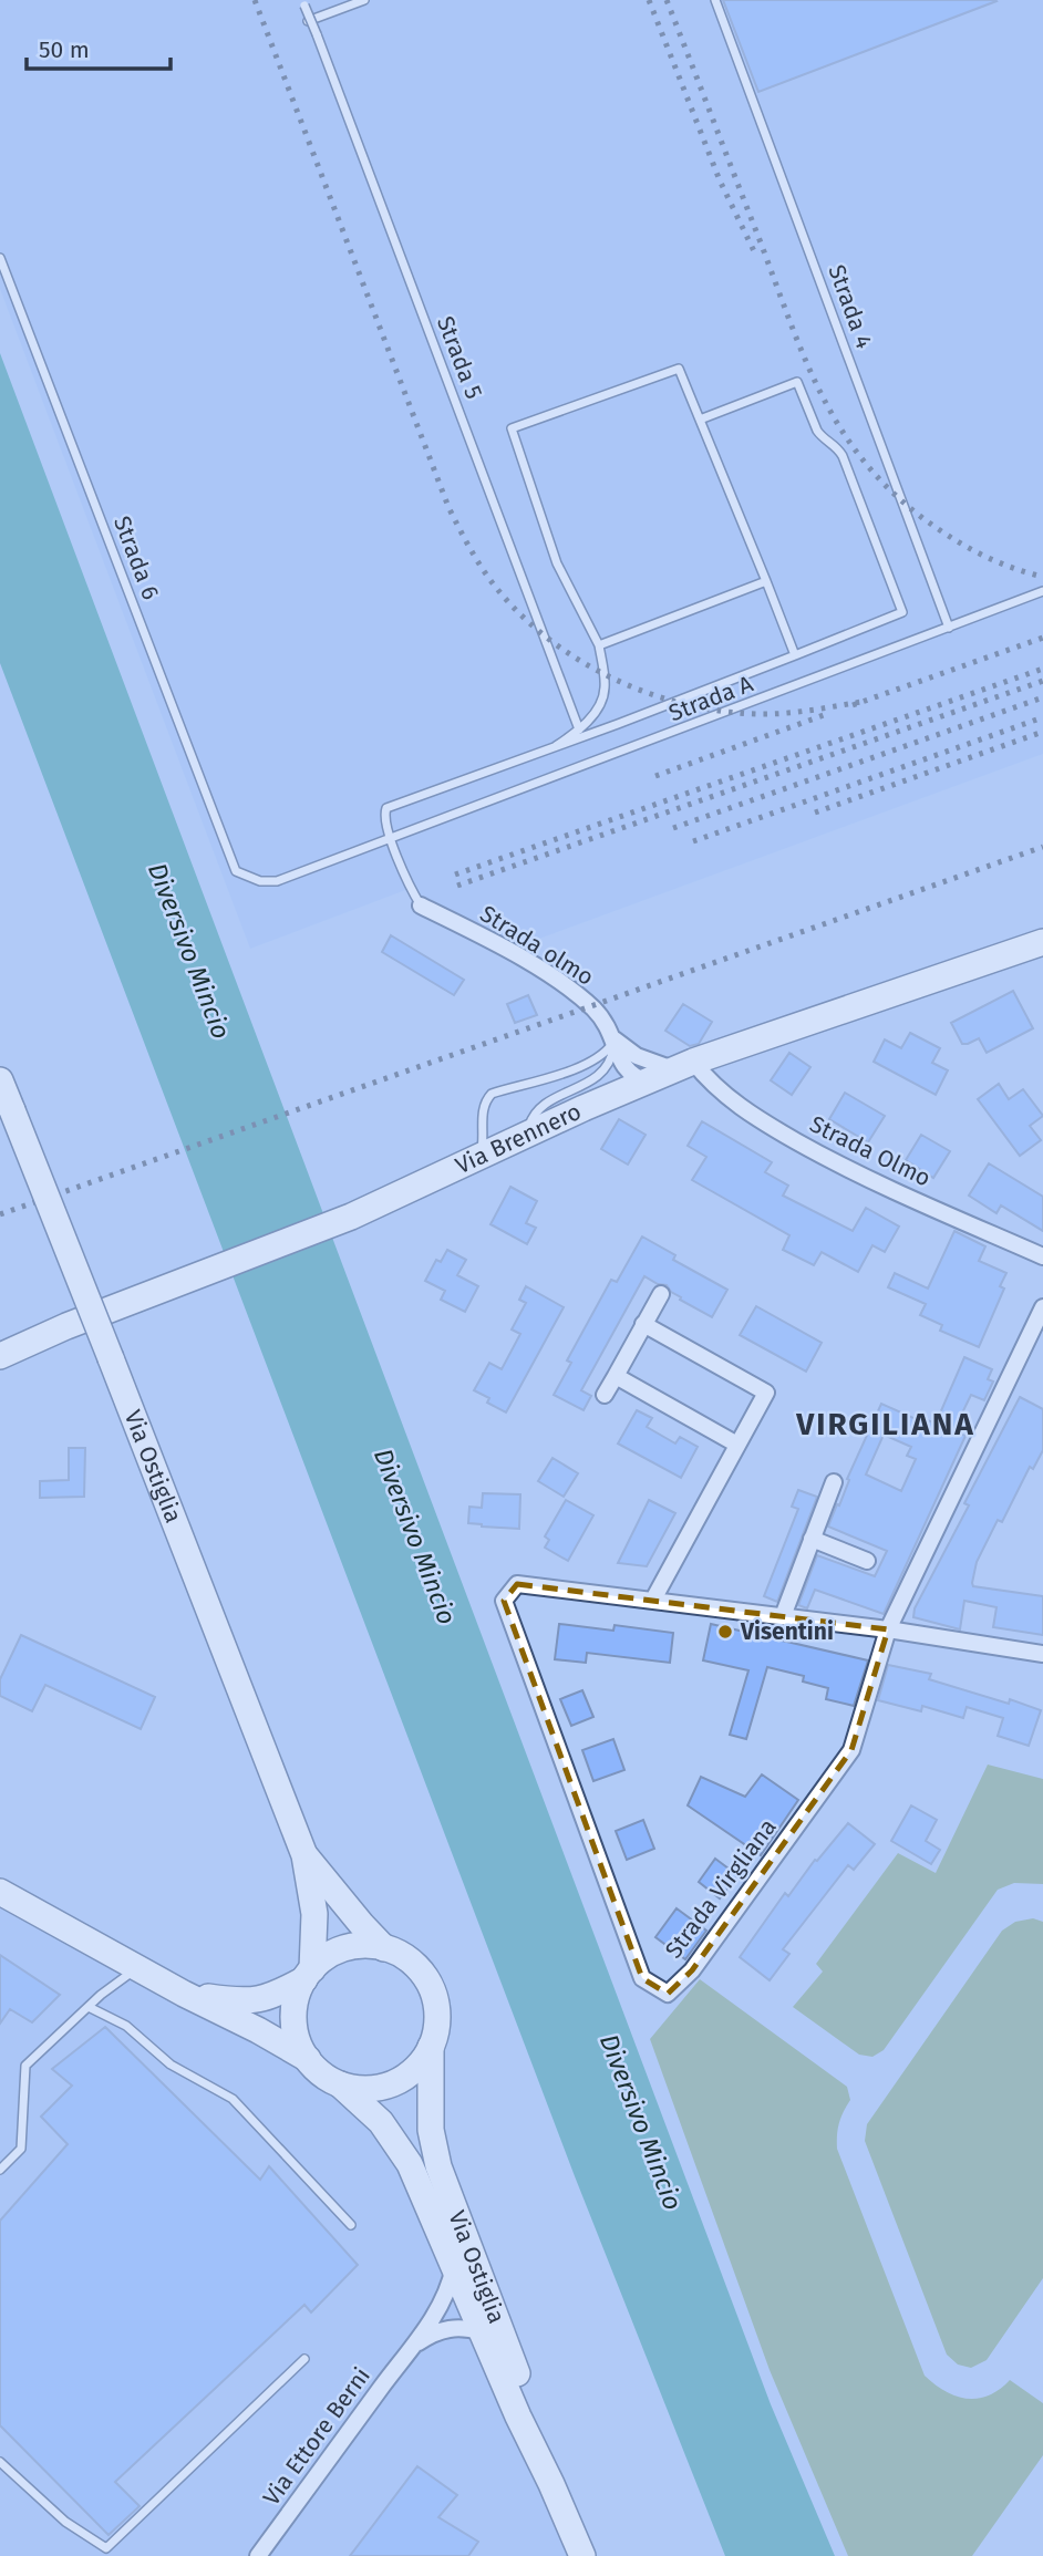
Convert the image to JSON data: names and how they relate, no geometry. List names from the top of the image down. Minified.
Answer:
{"streets":{"main road":["Via Brennero","Via Ostiglia"],"street":["Strada olmo","Strada Olmo","Strada Virgliana","Via Ettore Berni"],"lane":["Strada 4","Strada 5","Strada 6","Strada A"]},"crossings":[["Strada 4","Strada A"],["Strada 6","Strada A"],["Strada olmo","Via Brennero"],["Strada olmo","Strada Olmo"],["Via Brennero","Strada Olmo"],["Via Ostiglia","Via Ettore Berni"]],"districts":["VIRGILIANA"],"water":["Diversivo Mincio"],"places":["Visentini"],"scale_bar":"50 m"}
